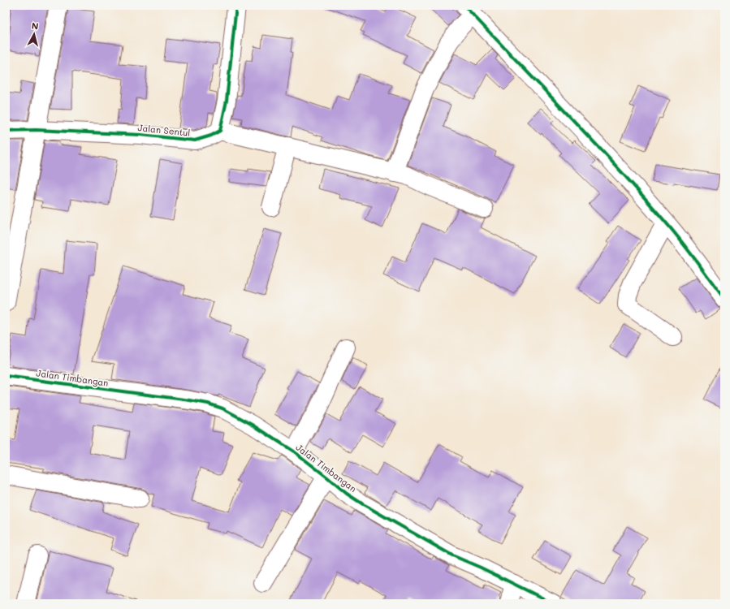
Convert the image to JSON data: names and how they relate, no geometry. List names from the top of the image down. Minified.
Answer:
{"streets":{"street":["Jalan Sentul","Jalan Timbangan"]},"north":"top"}
